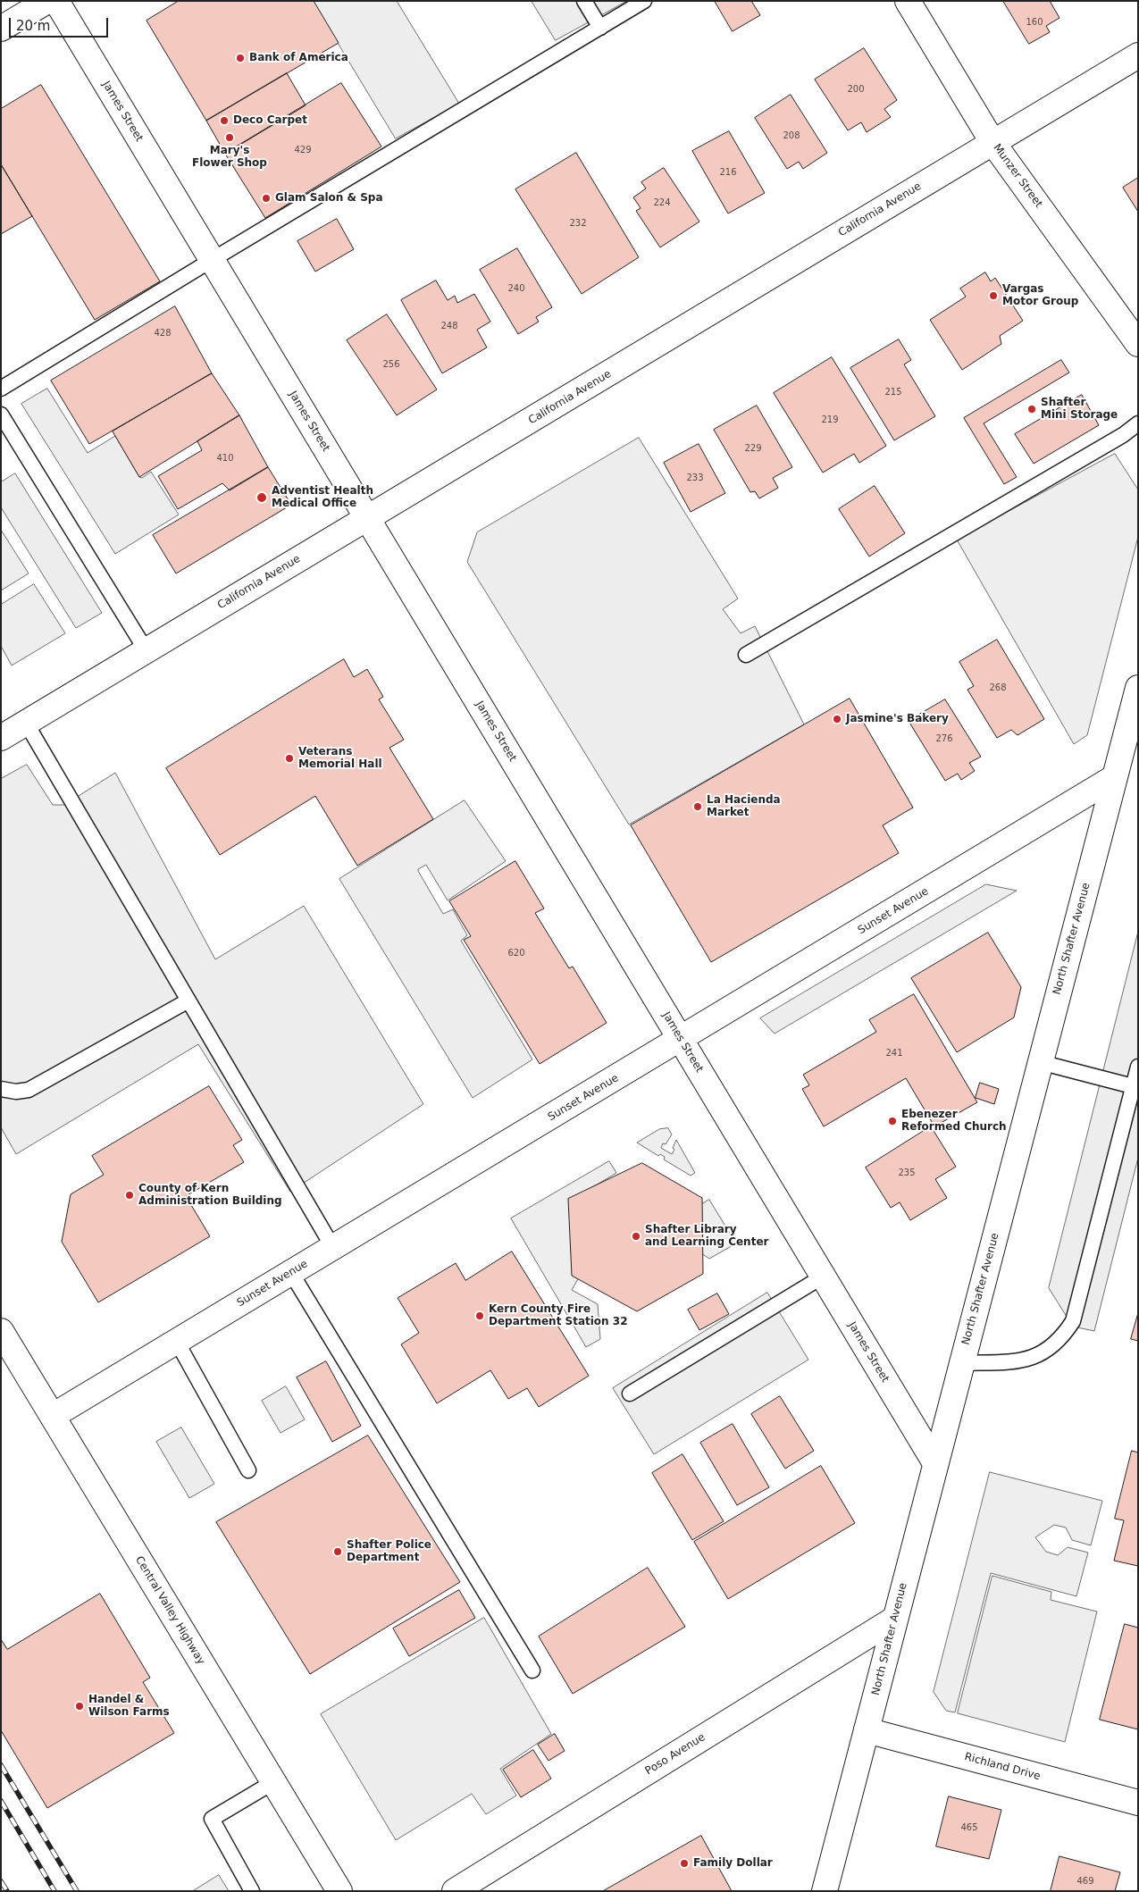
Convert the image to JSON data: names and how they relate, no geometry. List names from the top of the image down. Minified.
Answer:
{"streets":{"street":["James Street","Munzer Street","California Avenue","Sunset Avenue","North Shafter Avenue","Central Valley Highway","Poso Avenue","Richland Drive"]},"crossings":[["James Street","California Avenue"],["James Street","Sunset Avenue"],["James Street","North Shafter Avenue"],["Munzer Street","California Avenue"],["Sunset Avenue","North Shafter Avenue"],["Sunset Avenue","Central Valley Highway"],["North Shafter Avenue","Poso Avenue"],["North Shafter Avenue","Richland Drive"]],"places":["Bank of America","Deco Carpet","Mary's Flower Shop","Glam Salon & Spa","Vargas Motor Group","Shafter Mini Storage","Adventist Health Medical Office","Jasmine's Bakery","Veterans Memorial Hall","La Hacienda Market","Ebenezer Reformed Church","County of Kern Administration Building","Shafter Library and Learning Center","Kern County Fire Department Station 32","Shafter Police Department","Handel & Wilson Farms","Family Dollar"],"house_numbers":["160","200","208","429","216","224","232","240","248","428","256","215","219","229","410","233","268","276","620","241","235","465","469"],"scale_bar":"20 m"}
